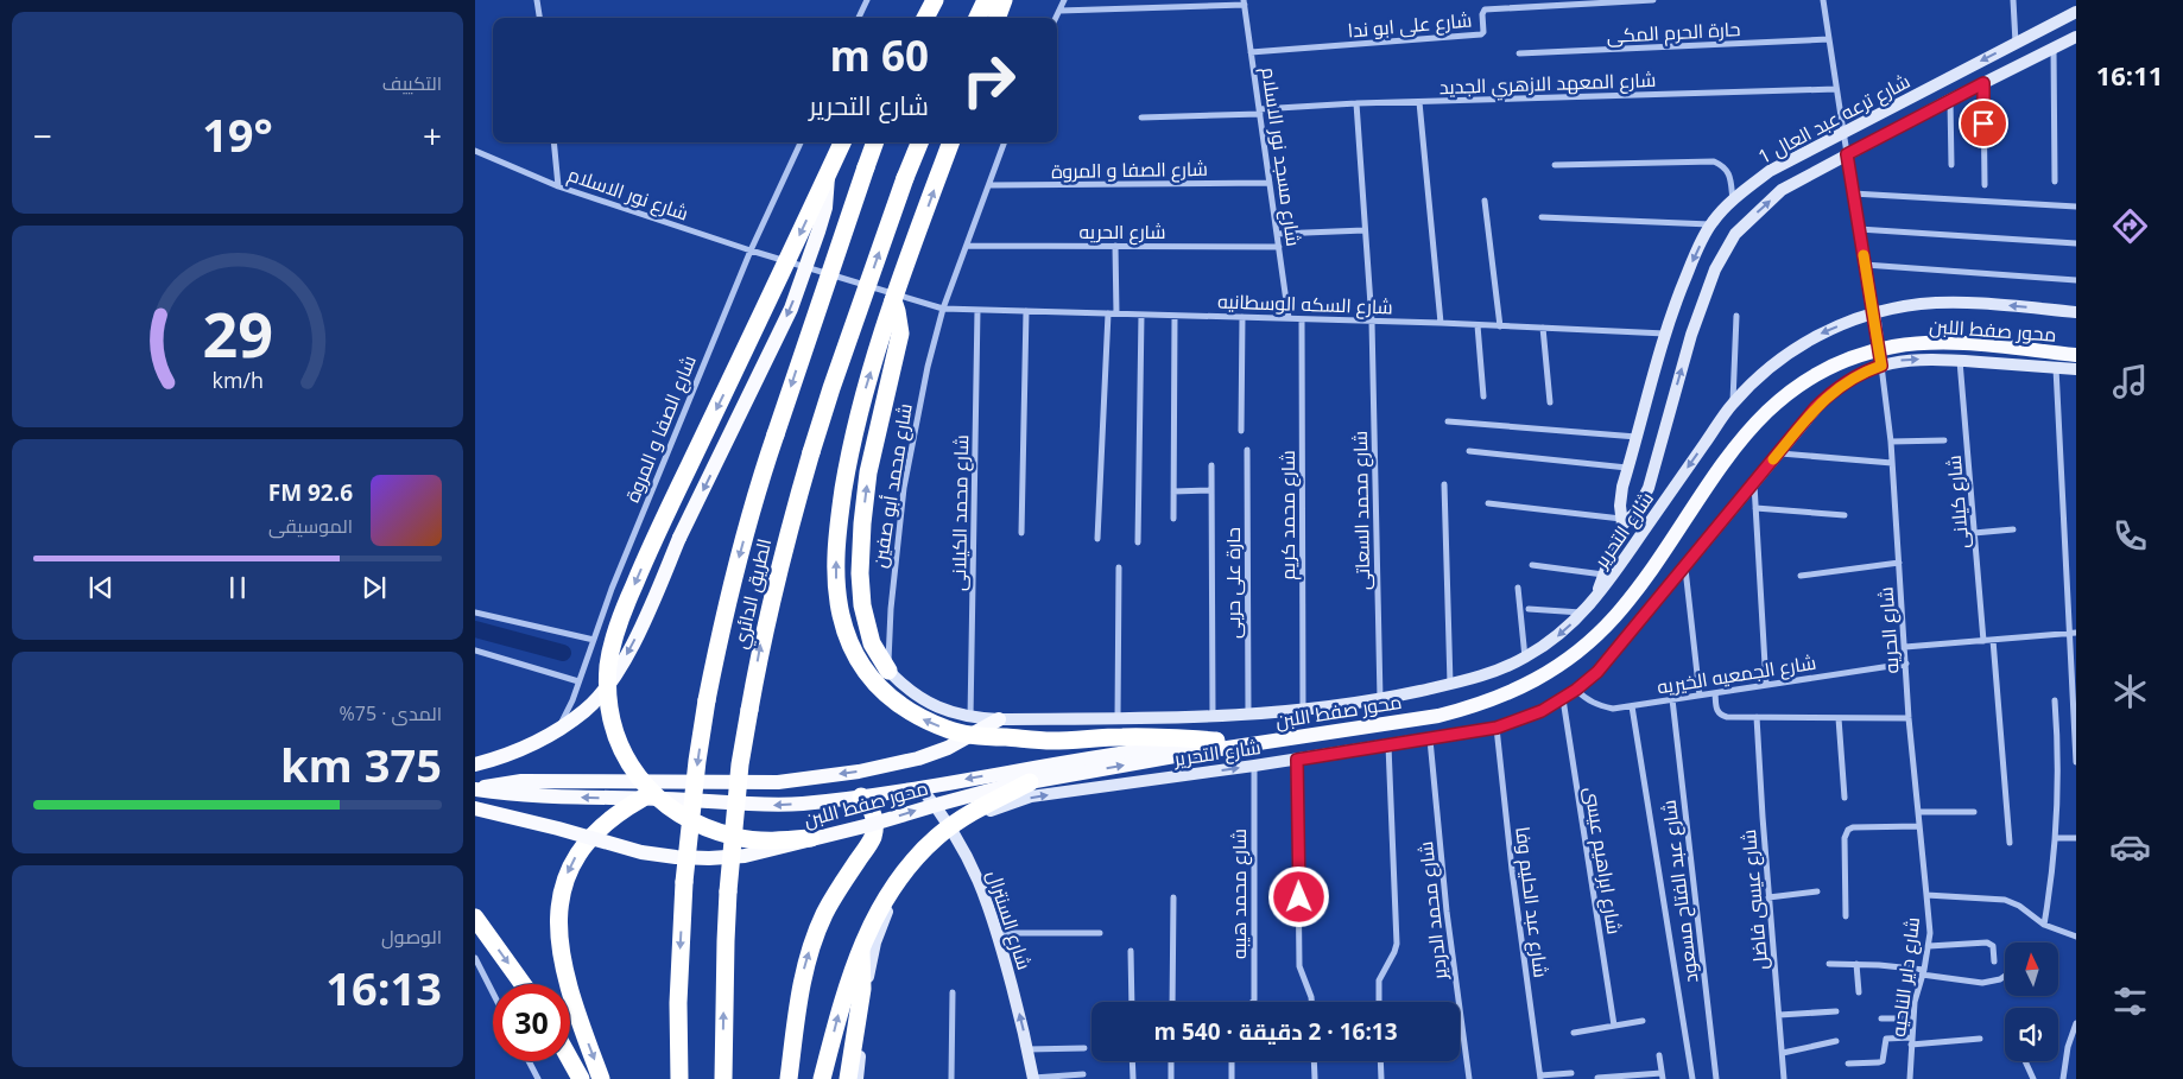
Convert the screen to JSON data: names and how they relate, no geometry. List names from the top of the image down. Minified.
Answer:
{"streets":{"highway":["الطريق الدائري"],"main road":["محور صفط اللبن"],"street":["شارع على ابو ندا","حارة الحرم المكى","شارع المعهد الازهري الجديد","شارع ترعه عبد العال 1","شارع مسجد نور الاسلام","شارع الصفا و المروة","شارع نور الاسلام","شارع الحريه","شارع السكه الوسطانيه","شارع محمد أبو صفين","شارع كيلانى","شارع محمد السعاتى","شارع محمد الكيلانى","شارع محمد كريم","شارع التحرير","حارة على حربى","شارع الجمعيه الخيريه","شارع ابراهيم عيسى","شارع عبد الفتاح مسعود","شارع محمد هيبه","شارع عيسى فاضل","شارع عبد الحليم وفا","شارع محمد الدردير","شارع السنترال","شارع داير الناحيه"]},"crossings":[["شارع على ابو ندا","شارع مسجد نور الاسلام"],["شارع المعهد الازهري الجديد","شارع مسجد نور الاسلام"],["شارع المعهد الازهري الجديد","شارع محمد السعاتى"],["شارع ترعه عبد العال 1","شارع السكه الوسطانيه"],["شارع ترعه عبد العال 1","شارع التحرير"],["شارع مسجد نور الاسلام","شارع الصفا و المروة"],["شارع مسجد نور الاسلام","شارع الحريه"],["شارع مسجد نور الاسلام","شارع السكه الوسطانيه"],["شارع الصفا و المروة","شارع نور الاسلام"],["شارع الصفا و المروة","شارع محمد أبو صفين"],["شارع نور الاسلام","شارع السكه الوسطانيه"],["شارع نور الاسلام","شارع محمد أبو صفين"],["شارع الحريه","شارع محمد أبو صفين"],["شارع الحريه","شارع التحرير"],["شارع الحريه","شارع الجمعيه الخيريه"],["شارع الحريه","شارع داير الناحيه"],["شارع السكه الوسطانيه","شارع محمد أبو صفين"],["شارع السكه الوسطانيه","شارع محمد السعاتى"],["شارع السكه الوسطانيه","شارع محمد الكيلانى"],["شارع السكه الوسطانيه","شارع محمد كريم"],["محور صفط اللبن","شارع السنترال"],["شارع محمد أبو صفين","شارع التحرير"],["شارع كيلانى","شارع التحرير"],["شارع محمد السعاتى","شارع التحرير"],["شارع محمد الكيلانى","شارع التحرير"],["شارع محمد كريم","شارع التحرير"],["شارع التحرير","حارة على حربى"],["شارع التحرير","شارع الجمعيه الخيريه"],["شارع التحرير","شارع ابراهيم عيسى"],["شارع التحرير","شارع محمد هيبه"],["شارع التحرير","شارع عبد الحليم وفا"],["شارع التحرير","شارع محمد الدردير"],["شارع التحرير","شارع السنترال"],["شارع الجمعيه الخيريه","شارع عبد الفتاح مسعود"]],"north":"top","page":{"tabs":"16:11","tile":["التكييف",["المدى · 75%","375 km"],["الوصول","16:13"]],"turn":["60 m","شارع التحرير"],"heat":["−","19°","+"],"song":["92.6 FM","الموسيقى"],"limit":"30","trip":"16:13 · 2 دقيقة · 540 m","gauge":["29","km/h"]}}
